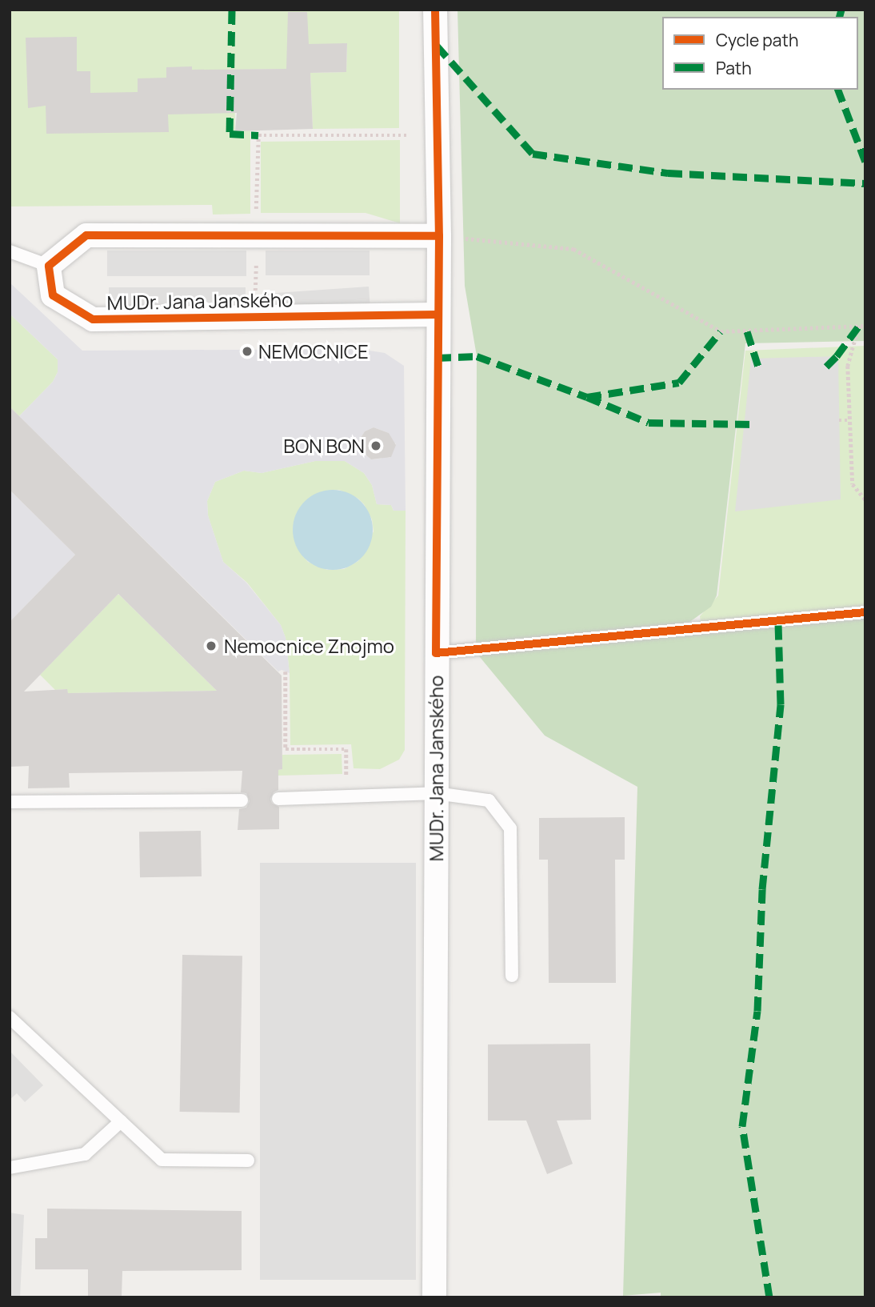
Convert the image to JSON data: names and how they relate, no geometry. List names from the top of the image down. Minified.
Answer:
{"streets":{"street":["MUDr. Jana Janského"]},"places":["NEMOCNICE","BON BON","Nemocnice Znojmo"],"legend":["Cycle path","Path"]}
